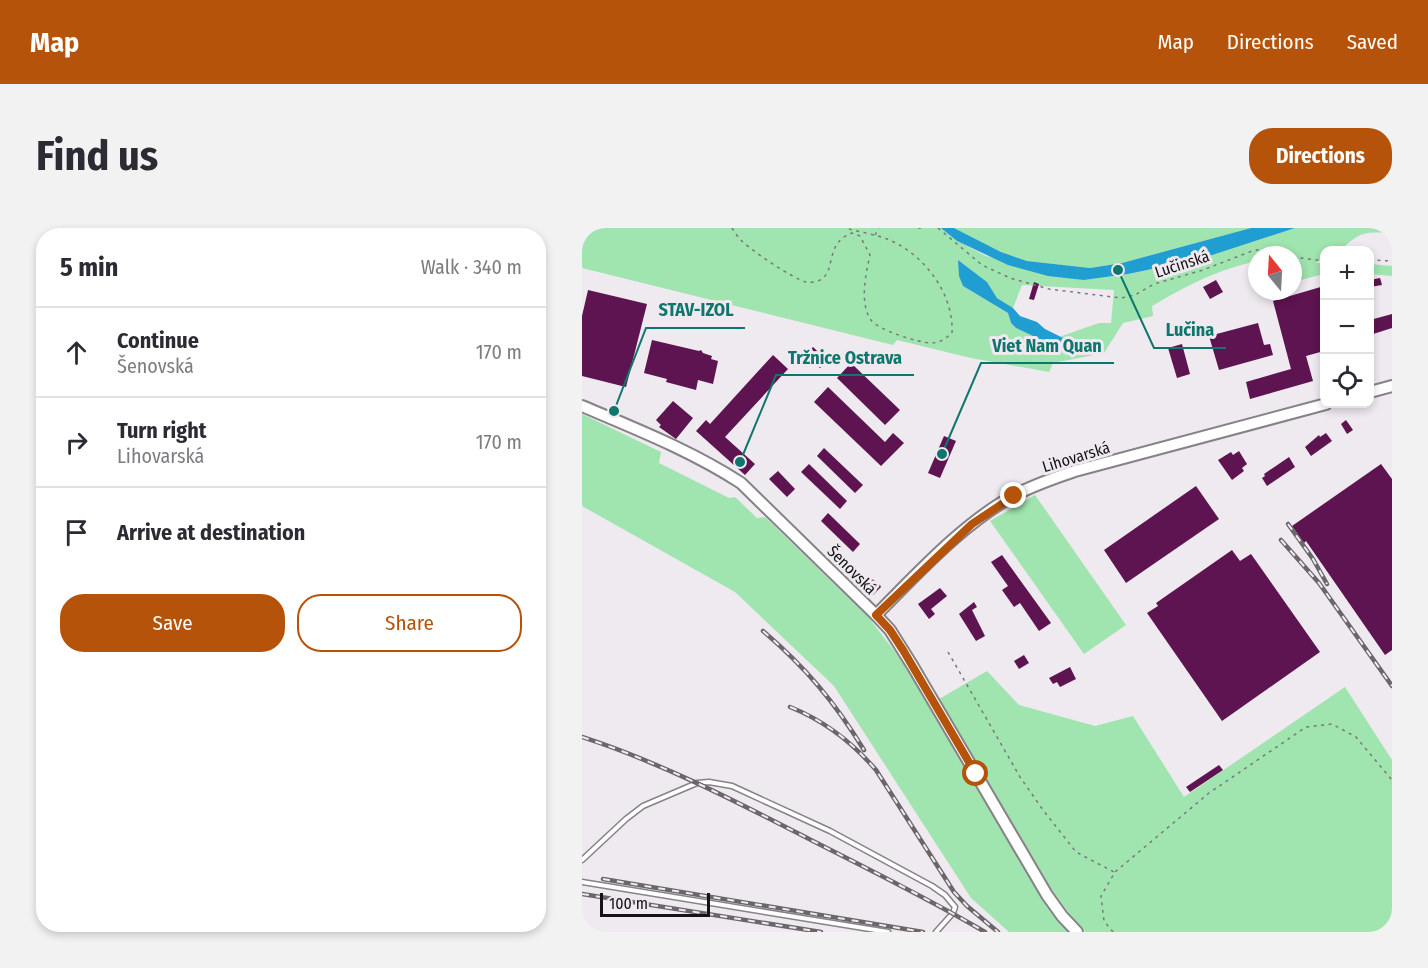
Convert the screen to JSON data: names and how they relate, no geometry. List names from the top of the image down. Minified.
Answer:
{"streets":{"street":["Lihovarská","Šenovská"],"path":["Lučinská"]},"crossings":[["Lihovarská","Šenovská"]],"places":["Lučina","STAV-IZOL","Viet Nam Quan","Tržnice Ostrava"],"scale_bar":"100 m","north":"top","page":{"header":"Map","nav":["Map","Directions","Saved"],"buttons":["Directions",["Save","Share"]],"title":"Find us","heading":["5 min","Walk · 340 m"],"map_buttons":["+","−"],"list":[["Continue","Šenovská","170 m"],["Turn right","Lihovarská","170 m"],"Arrive at destination"],"scale":"100 m"}}
